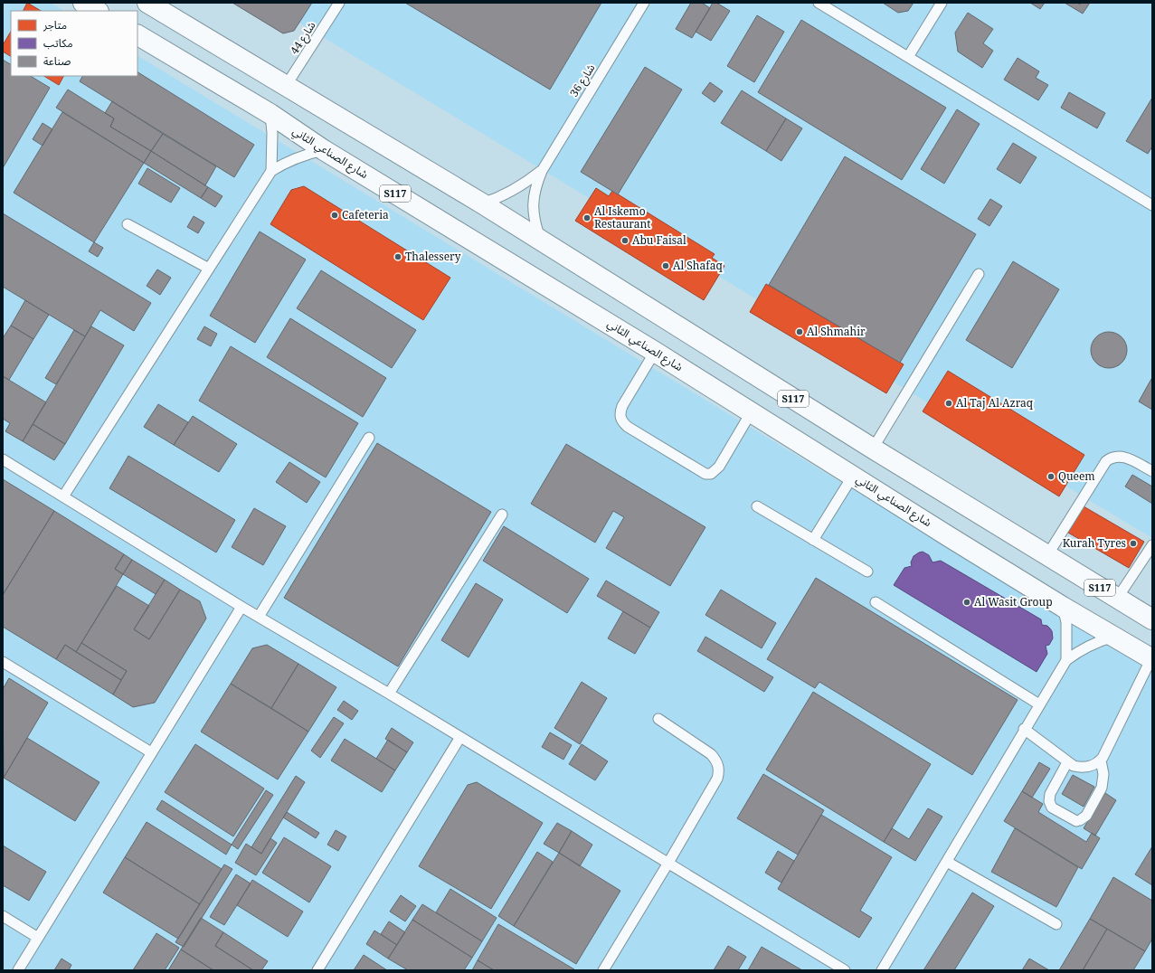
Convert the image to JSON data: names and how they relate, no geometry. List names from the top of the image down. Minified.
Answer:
{"streets":{"main road":["شارع الصناعي الثاني","S117"],"lane":["شارع 44","شارع 36"]},"crossings":[["شارع 44","S117"],["شارع 36","S117"]],"places":["Cafeteria","Al Iskemo Restaurant","Abu Faisal","Thalessery","Al Shafaq","Al Shmahir","Al Taj Al Azraq","Queem","Kurah Tyres","Al Wasit Group"],"legend":["متاجر","مكاتب","صناعة"]}
